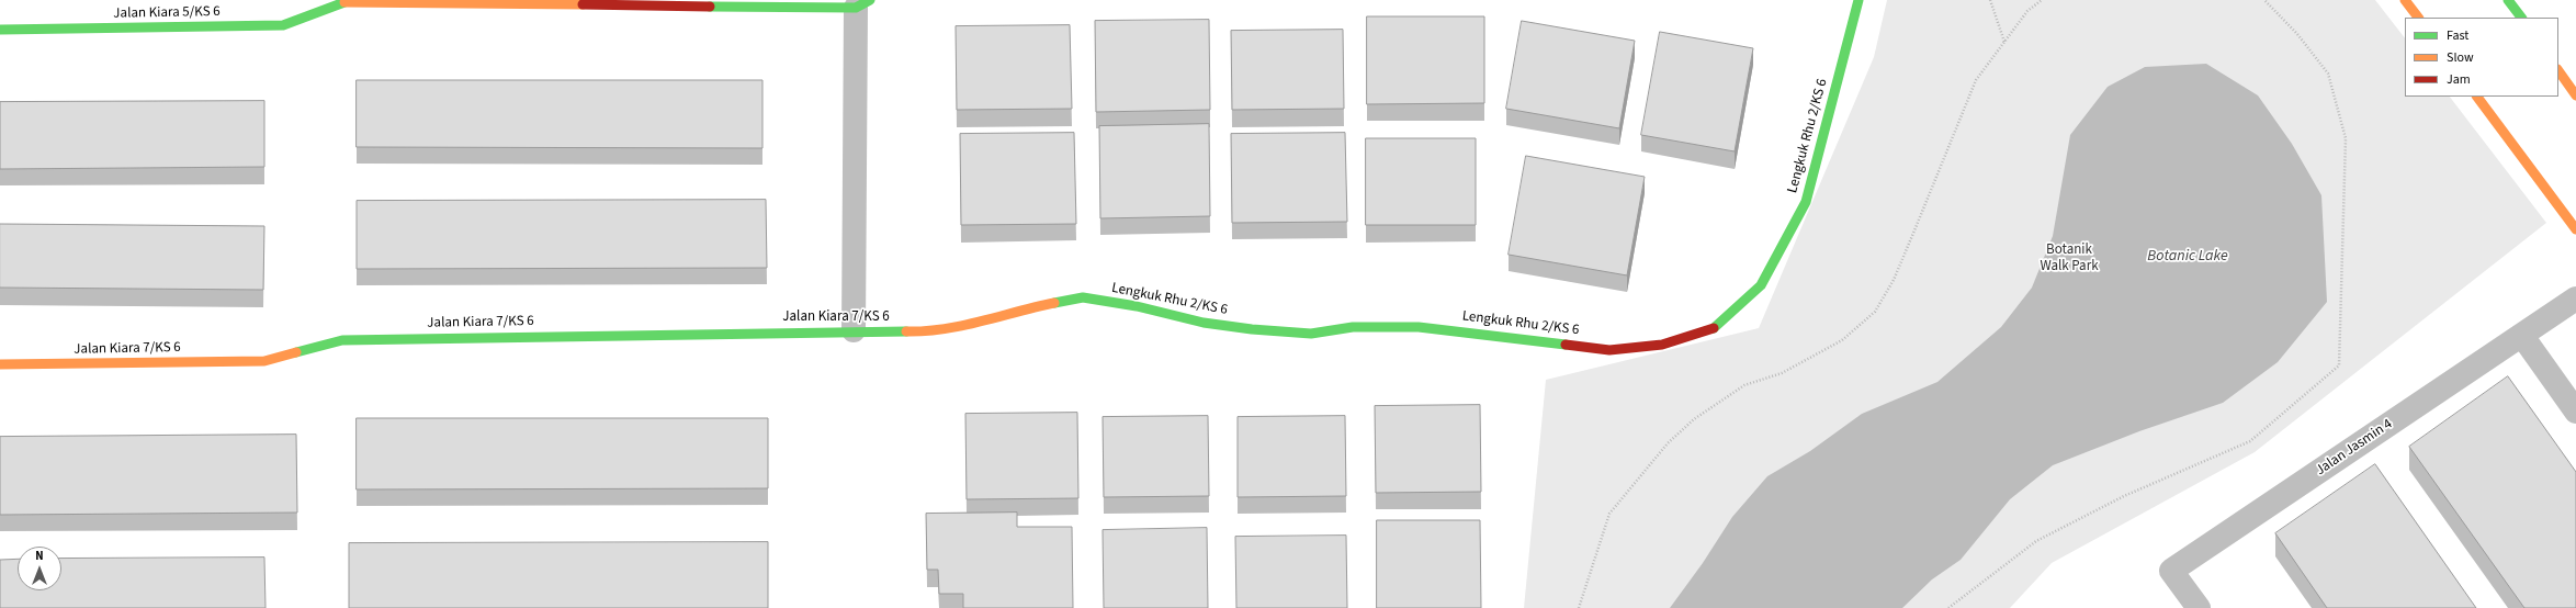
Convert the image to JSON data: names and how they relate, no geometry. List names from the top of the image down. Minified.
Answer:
{"streets":{"street":["Jalan Kiara 5/KS 6","Lengkuk Rhu 2/KS 6","Jalan Kiara 7/KS 6","Jalan Jasmin 4"]},"crossings":[["Lengkuk Rhu 2/KS 6","Jalan Kiara 7/KS 6"]],"water":["Botanic Lake"],"parks":["Botanik Walk Park"],"legend":["Fast","Slow","Jam"],"north":"top"}
